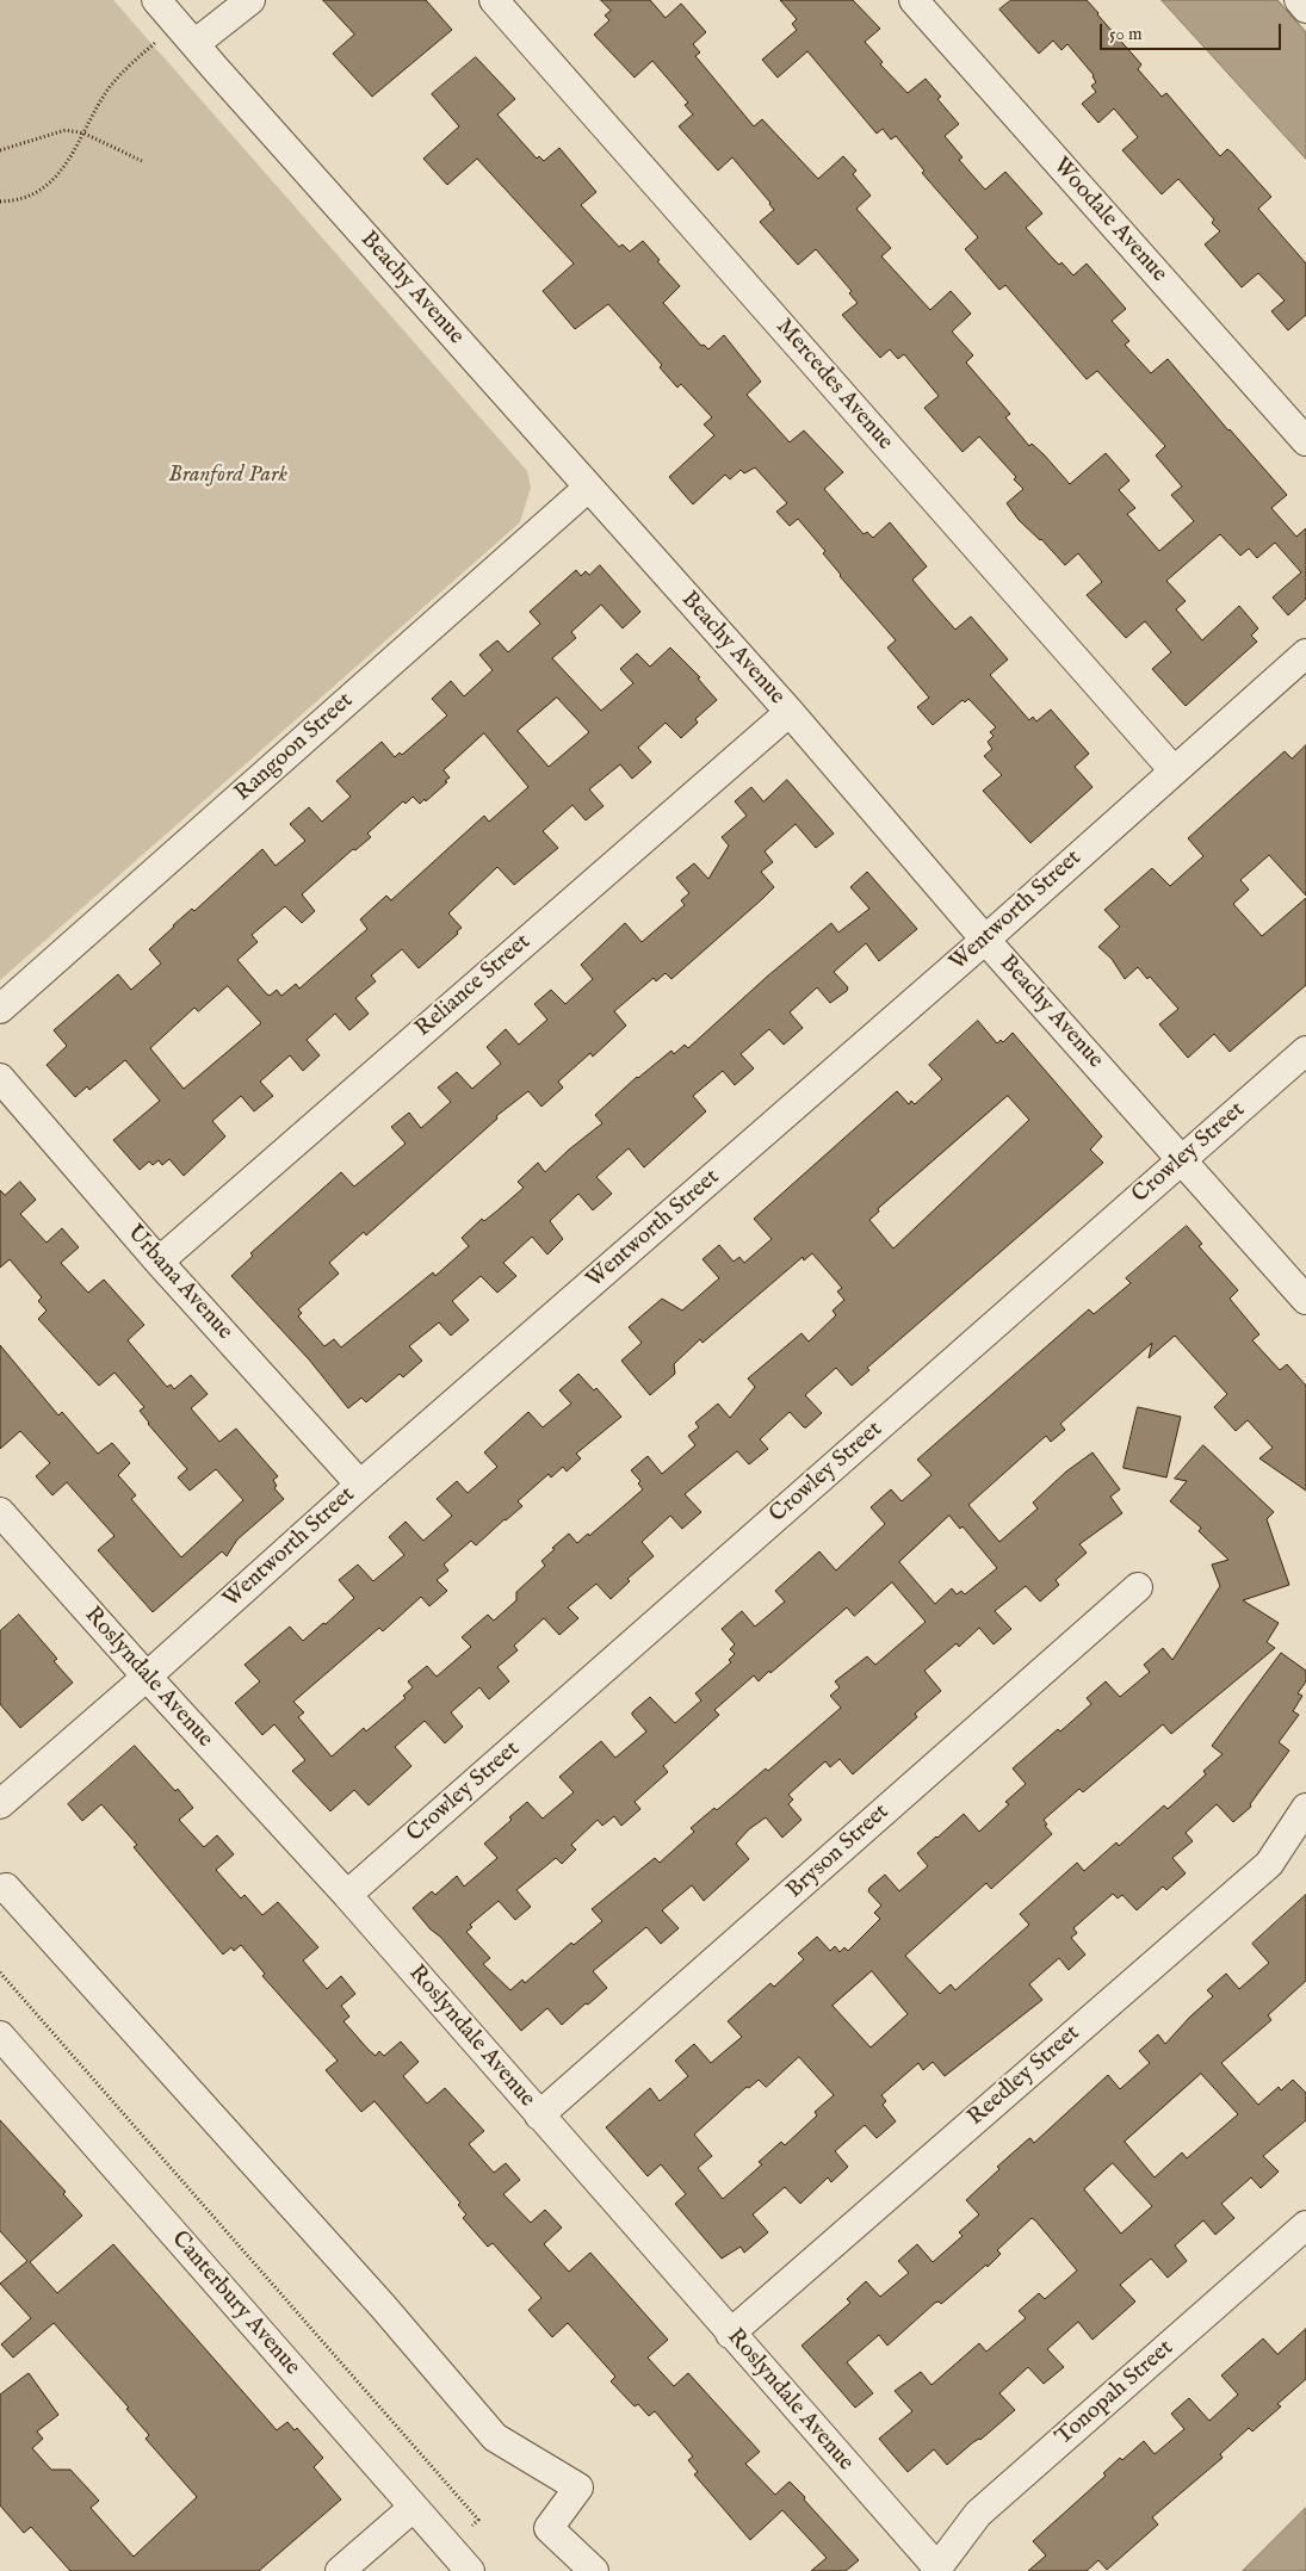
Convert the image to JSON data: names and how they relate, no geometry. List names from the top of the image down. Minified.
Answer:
{"streets":{"street":["Woodale Avenue","Beachy Avenue","Mercedes Avenue","Rangoon Street","Wentworth Street","Reliance Street","Crowley Street","Urbana Avenue","Roslyndale Avenue","Bryson Street","Reedley Street","Canterbury Avenue","Tonopah Street"]},"crossings":[["Beachy Avenue","Rangoon Street"],["Beachy Avenue","Wentworth Street"],["Beachy Avenue","Reliance Street"],["Beachy Avenue","Crowley Street"],["Mercedes Avenue","Wentworth Street"],["Wentworth Street","Urbana Avenue"],["Wentworth Street","Roslyndale Avenue"],["Reliance Street","Urbana Avenue"],["Crowley Street","Roslyndale Avenue"],["Roslyndale Avenue","Bryson Street"],["Roslyndale Avenue","Reedley Street"],["Roslyndale Avenue","Tonopah Street"]],"parks":["Branford Park"],"scale_bar":"50 m"}
